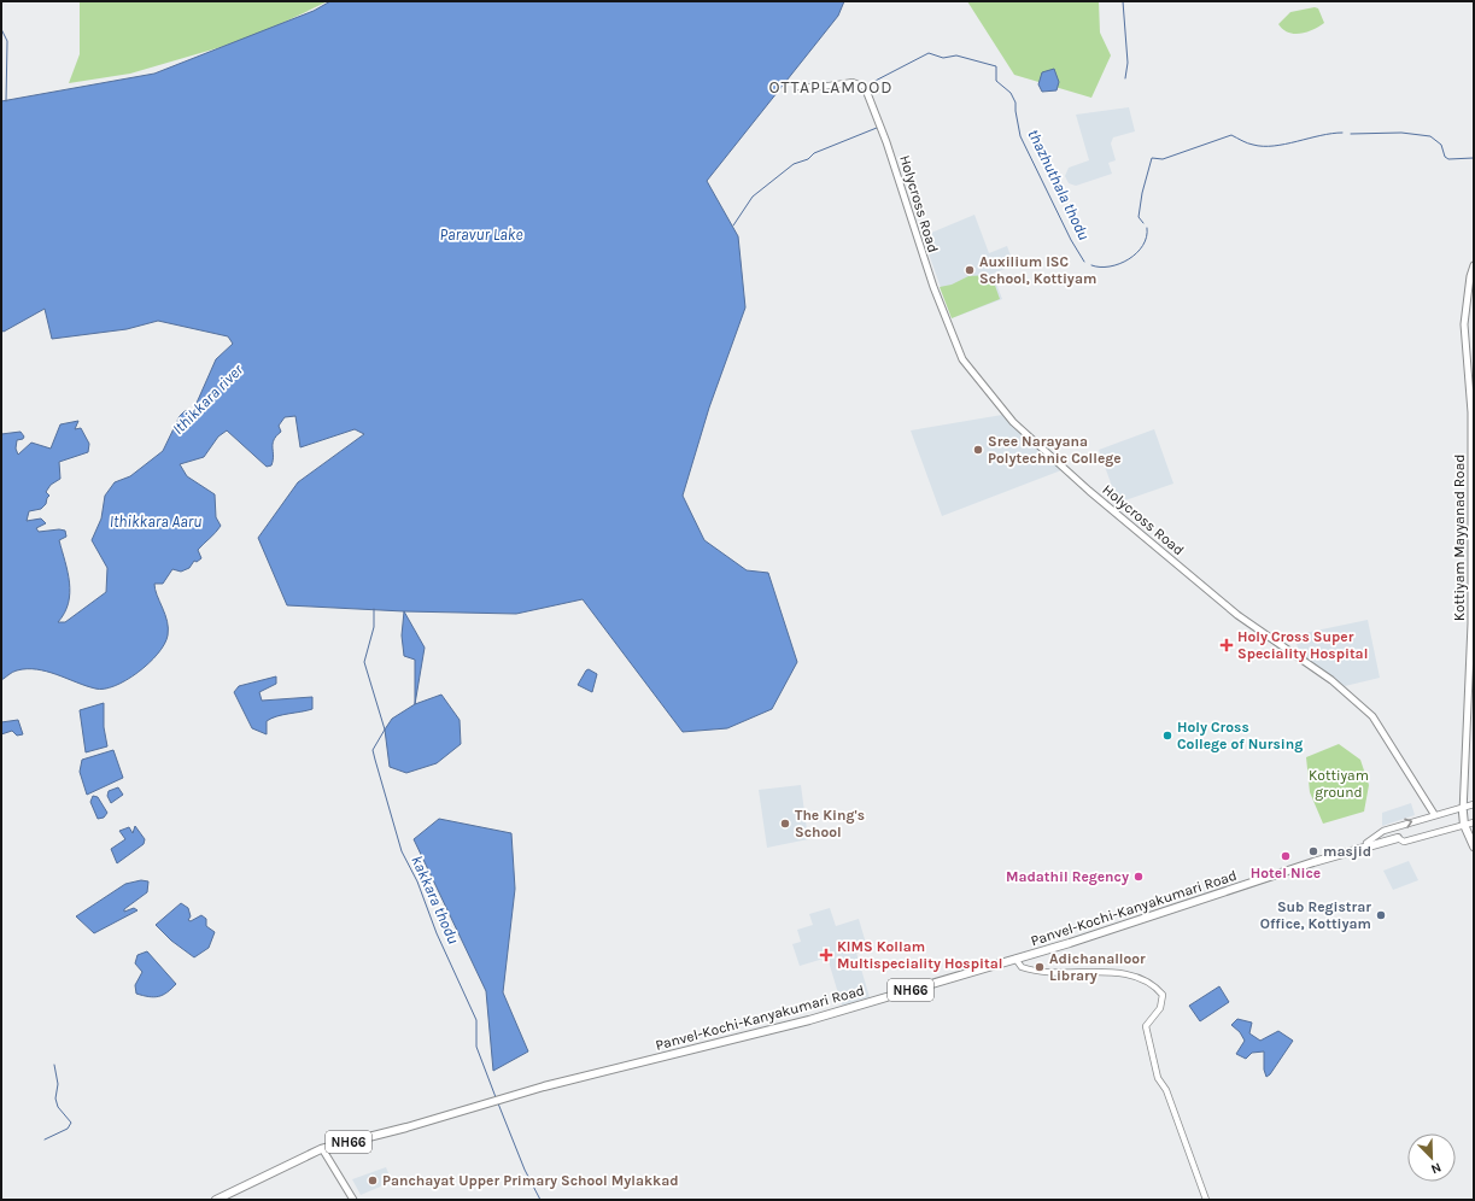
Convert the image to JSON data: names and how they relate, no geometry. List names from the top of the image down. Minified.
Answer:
{"streets":{"main road":["Holycross Road","Kottiyam Mayyanad Road","Panvel-Kochi-Kanyakumari Road","NH66"]},"crossings":[["Panvel-Kochi-Kanyakumari Road","NH66"]],"districts":["OTTAPLAMOOD"],"water":["thazhuthala thodu","Paravur Lake","Ithikkara river","Ithikkara Aaru","kakkara thodu"],"parks":["Kottiyam ground"],"places":{"other":["Auxilium ISC School, Kottiyam","Sree Narayana Polytechnic College","Holy Cross College of Nursing","The King's School","masjid","Hotel Nice","Madathil Regency","Sub Registrar Office, Kottiyam","Adichanalloor Library","Panchayat Upper Primary School Mylakkad"],"health":["Holy Cross Super Speciality Hospital","KIMS Kollam Multispeciality Hospital"]},"north":"bottom right"}
